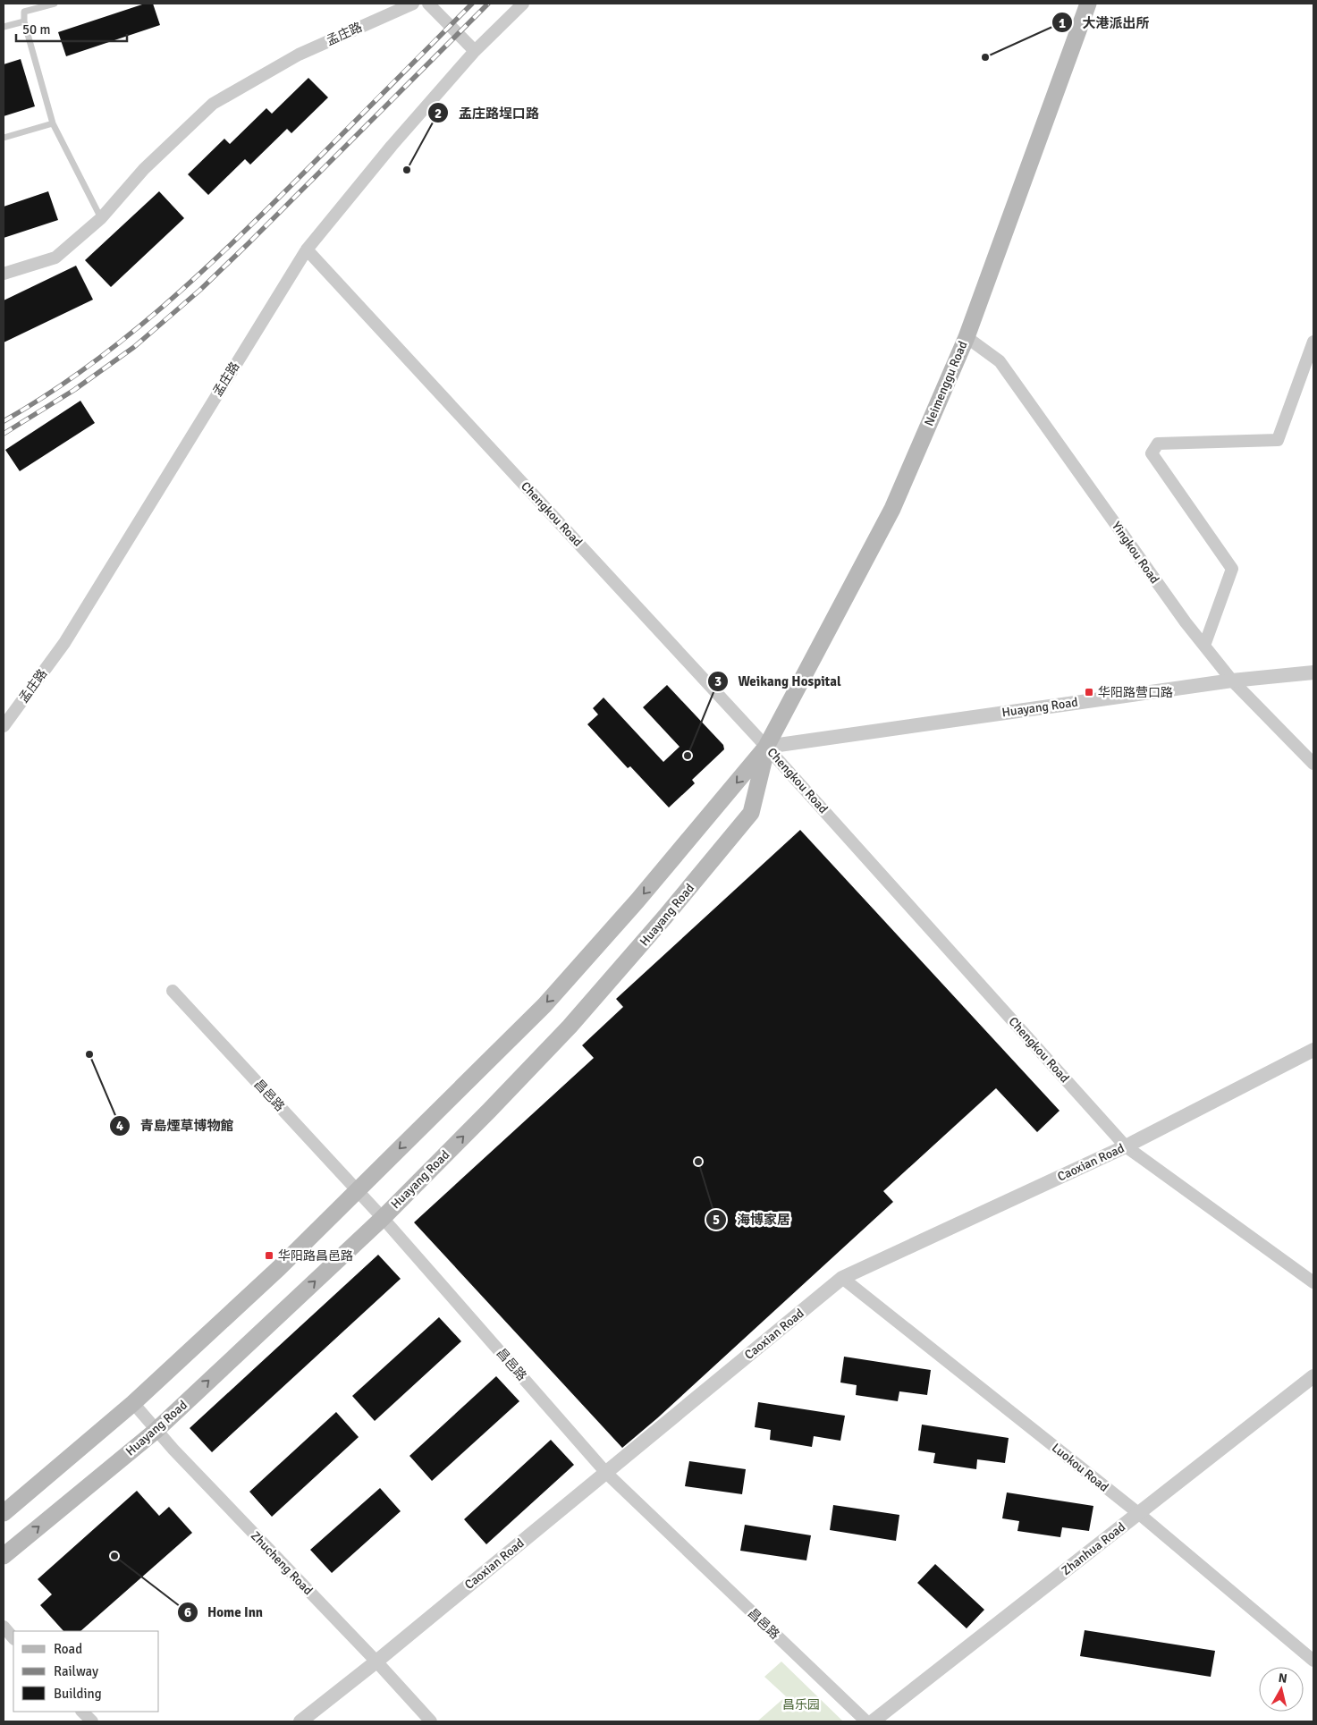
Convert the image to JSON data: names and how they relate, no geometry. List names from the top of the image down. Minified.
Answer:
{"streets":{"main road":["Neimenggu Road","Huayang Road"],"street":["孟庄路","Chengkou Road","Yingkou Road","昌邑路","Caoxian Road","Luokou Road","Zhanhua Road","Zhucheng Road"]},"crossings":[["孟庄路","Chengkou Road"],["Neimenggu Road","Chengkou Road"],["Neimenggu Road","Yingkou Road"],["Neimenggu Road","Huayang Road"],["Chengkou Road","Huayang Road"],["Chengkou Road","Caoxian Road"],["Yingkou Road","Huayang Road"],["Huayang Road","昌邑路"],["Huayang Road","Zhucheng Road"],["昌邑路","Caoxian Road"],["Caoxian Road","Luokou Road"],["Caoxian Road","Zhucheng Road"],["Luokou Road","Zhanhua Road"]],"one_way":["Huayang Road"],"parks":["昌乐园"],"places":{"other":["大港派出所","孟庄路埕口路","Weikang Hospital","青島煙草博物館","海博家居","Home Inn"],"transit":["华阳路营口路","华阳路昌邑路"]},"legend":["Road","Railway","Building"],"scale_bar":"50 m","north":"top"}
